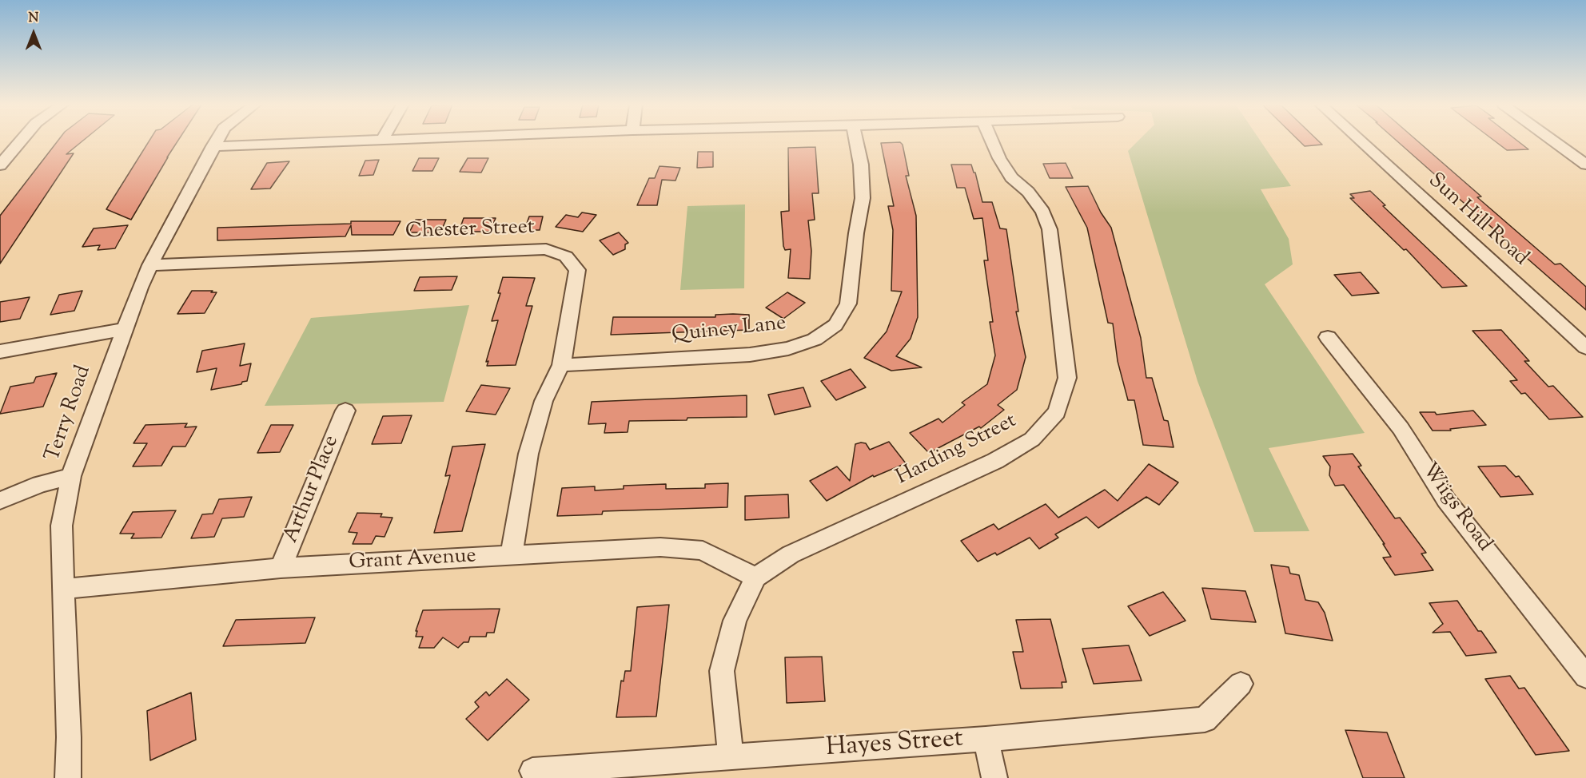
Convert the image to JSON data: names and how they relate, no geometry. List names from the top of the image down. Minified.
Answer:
{"streets":{"street":["Sun Hill Road","Chester Street","Quincy Lane","Terry Road","Harding Street","Arthur Place","Wiigs Road","Grant Avenue","Hayes Street"]},"crossings":[["Chester Street","Quincy Lane"],["Chester Street","Terry Road"],["Chester Street","Grant Avenue"],["Terry Road","Grant Avenue"],["Harding Street","Grant Avenue"],["Arthur Place","Grant Avenue"]],"north":"top"}
